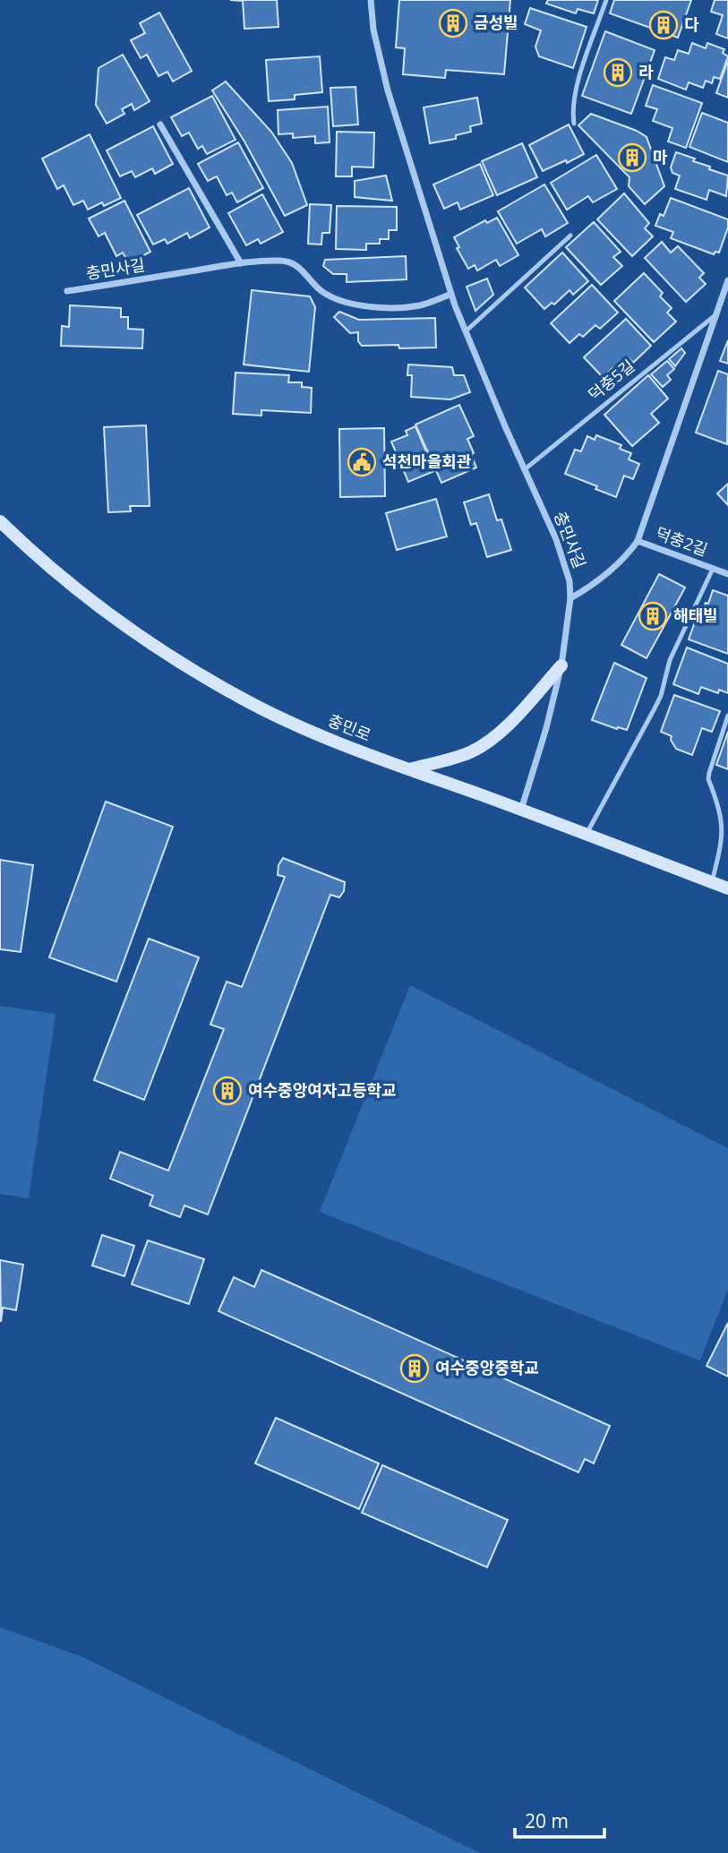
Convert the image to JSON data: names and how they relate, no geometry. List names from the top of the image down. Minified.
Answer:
{"streets":{"street":["충민사길","덕충2길","충민로"],"lane":["덕충5길"]},"crossings":[["충민사길","덕충5길"],["충민사길","덕충2길"],["충민사길","충민로"]],"places":{"building":["금성빌","다","라","마","해태빌","여수중앙여자고등학교","여수중앙중학교"],"public building":["석천마을회관"]},"scale_bar":"20 m"}
